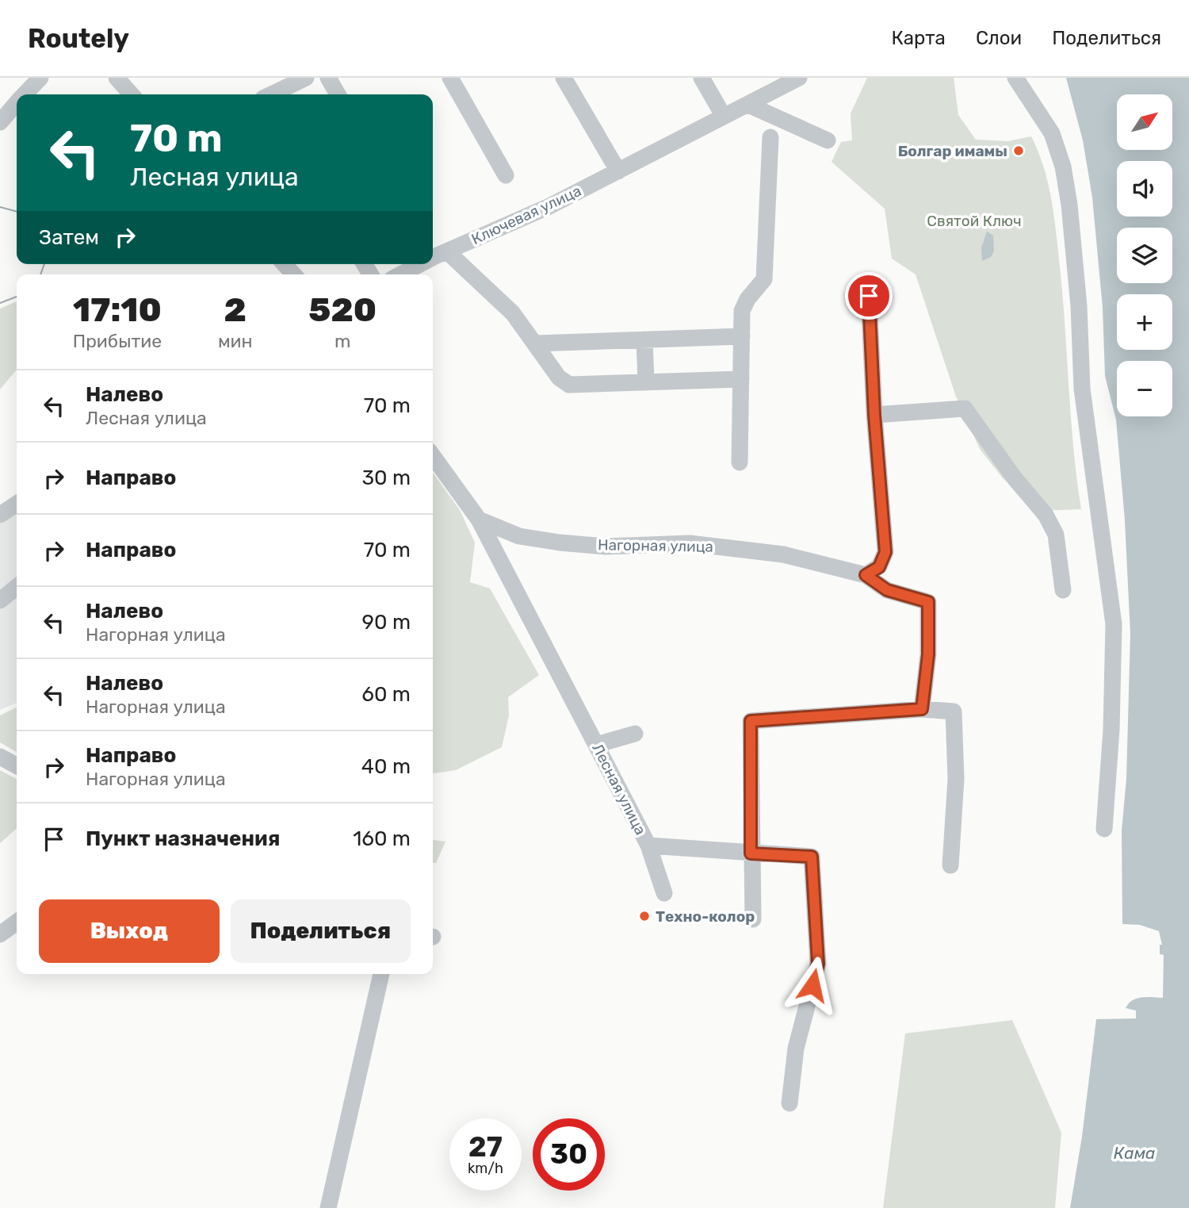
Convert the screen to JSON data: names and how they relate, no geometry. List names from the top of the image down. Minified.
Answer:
{"streets":{"street":["Ключевая улица","Нагорная улица","Лесная улица"]},"crossings":[["Нагорная улица","Лесная улица"]],"water":["Кама"],"parks":["Святой Ключ"],"places":["Болгар имамы","Техно-колор"],"north":"top right","page":{"header":"Routely","nav":["Карта","Слои","Поделиться"],"map_buttons":["+","−"],"turn":["70 m","Лесная улица"],"then":"Затем","eta":["17:10","Прибытие","2","мин","520","m"],"list":[{"name":"Налево","note":"Лесная улица","value":"70 m"},{"name":"Направо","value":"30 m"},{"name":"Направо","value":"70 m"},{"name":"Налево","note":"Нагорная улица","value":"90 m"},{"name":"Налево","note":"Нагорная улица","value":"60 m"},{"name":"Направо","note":"Нагорная улица","value":"40 m"},{"name":"Пункт назначения","value":"160 m"}],"buttons":["Выход","Поделиться"],"speed":"27 km/h","limit":"30"}}
